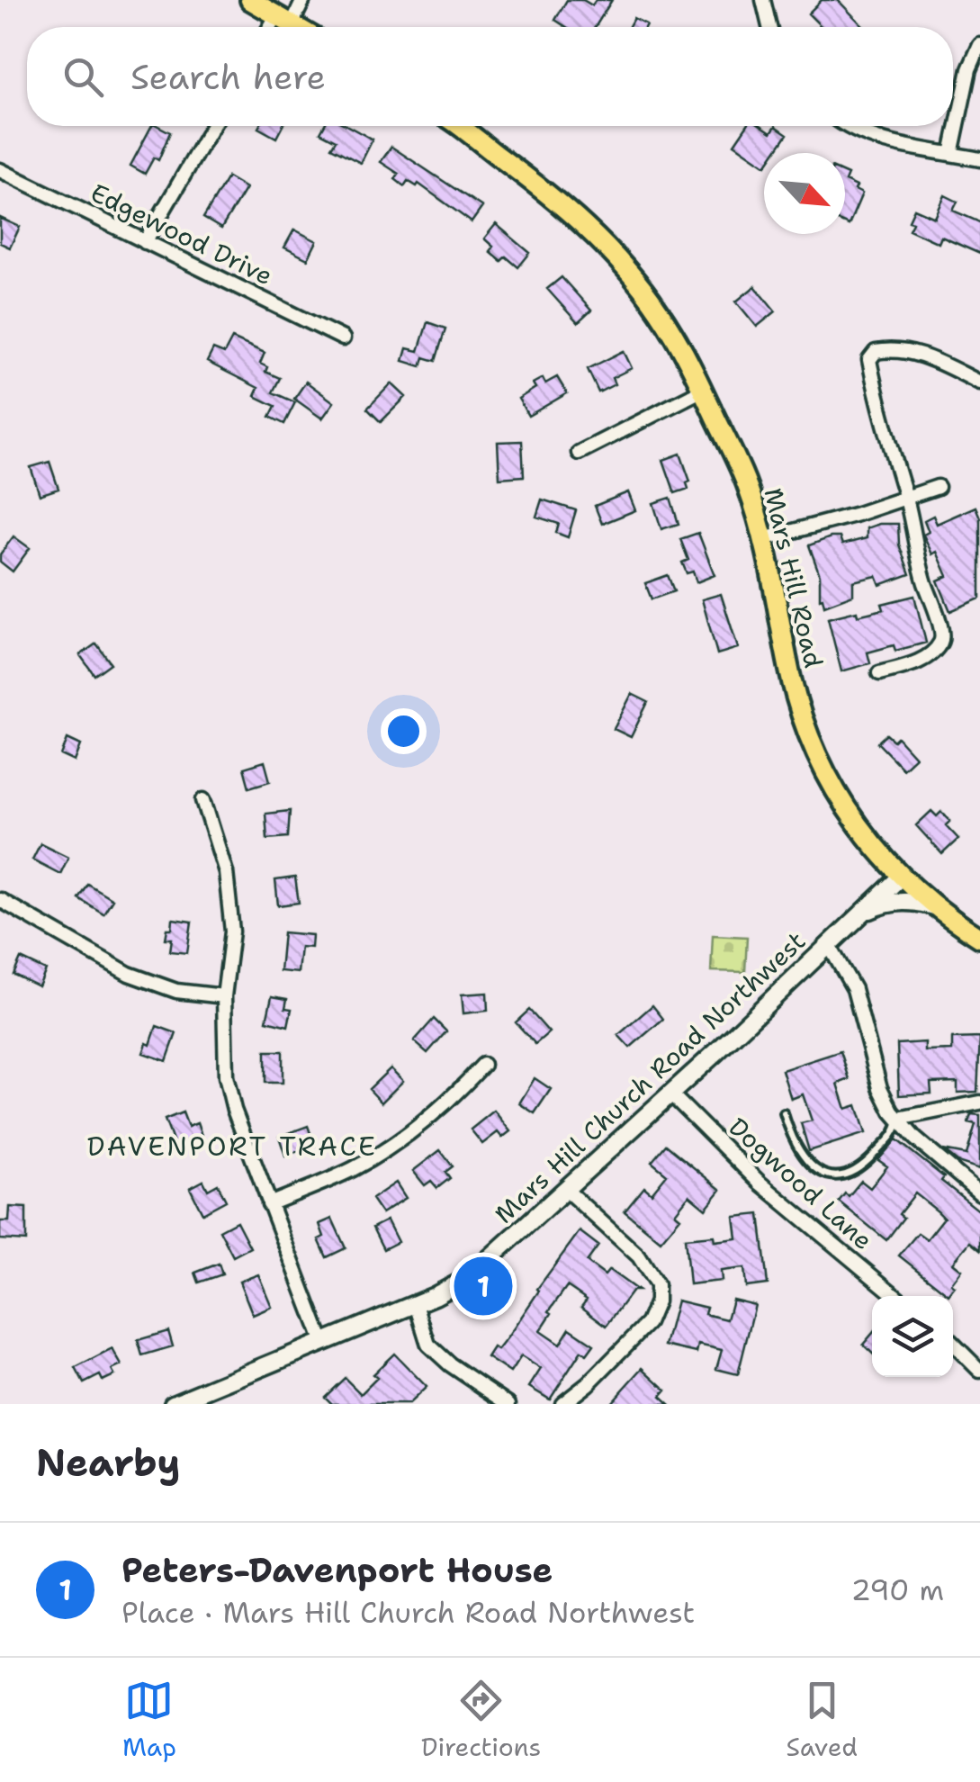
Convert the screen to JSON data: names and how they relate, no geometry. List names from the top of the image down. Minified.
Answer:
{"streets":{"main road":["Mars Hill Road"],"street":["Edgewood Drive","Mars Hill Church Road Northwest","Dogwood Lane"]},"crossings":[["Mars Hill Road","Mars Hill Church Road Northwest"],["Mars Hill Church Road Northwest","Dogwood Lane"]],"districts":["DAVENPORT TRACE"],"north":"bottom right","page":{"search":"Search here","pins":"1","heading":"Nearby","list":[{"mark":"1","name":"Peters-Davenport House","note":"Place · Mars Hill Church Road Northwest","value":"290 m"}],"nav":["Map","Directions","Saved"]}}
